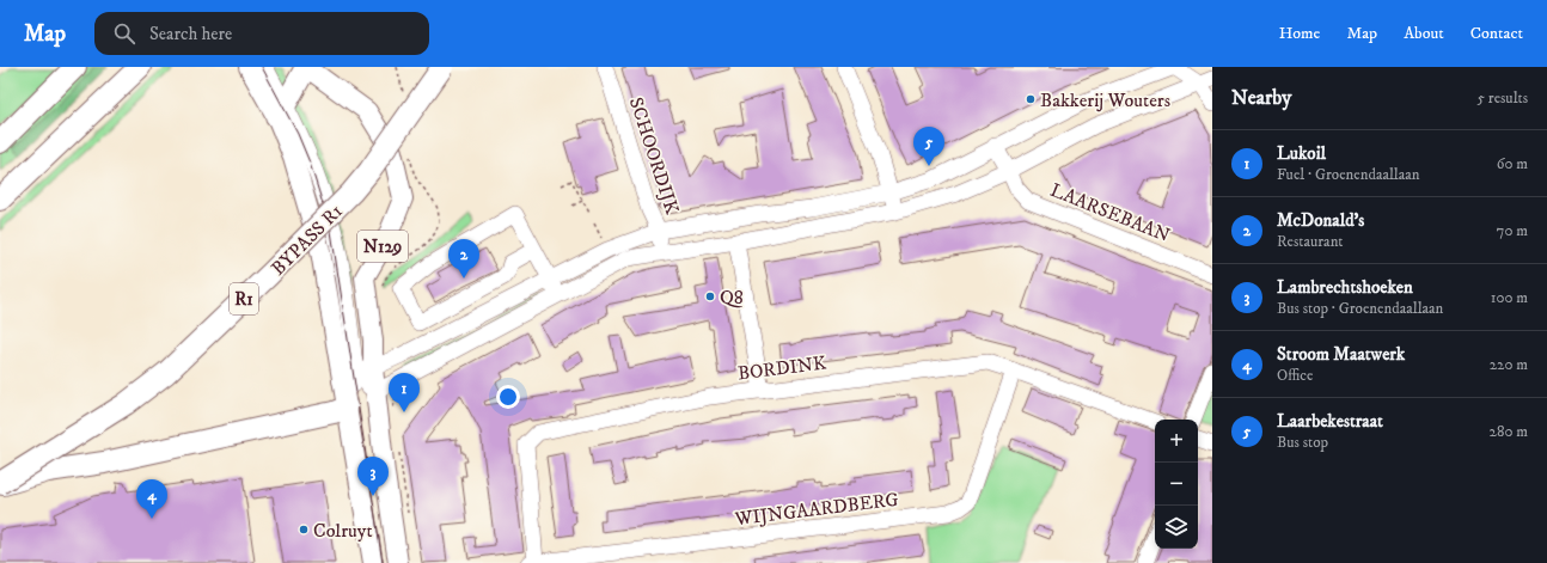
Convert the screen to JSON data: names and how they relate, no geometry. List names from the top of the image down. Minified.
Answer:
{"streets":{"highway":["BYPASS R1","R1"],"main road":["N129"],"street":["SCHOORDIJK","LAARSEBAAN","BORDINK","WIJNGAARDBERG"]},"crossings":[["BORDINK","WIJNGAARDBERG"]],"places":["Bakkerij Wouters","Q8","Colruyt"],"page":{"header":"Map","search":"Search here","nav":["Home","Map","About","Contact"],"heading":["Nearby","5 results"],"pins":["5","2","1","3","4"],"list":[{"mark":"1","name":"Lukoil","note":"Fuel · Groenendaallaan","value":"60 m"},{"mark":"2","name":"McDonald's","note":"Restaurant","value":"70 m"},{"mark":"3","name":"Lambrechtshoeken","note":"Bus stop · Groenendaallaan","value":"100 m"},{"mark":"4","name":"Stroom Maatwerk","note":"Office","value":"220 m"},{"mark":"5","name":"Laarbekestraat","note":"Bus stop","value":"280 m"}],"map_buttons":["+","−"]}}
